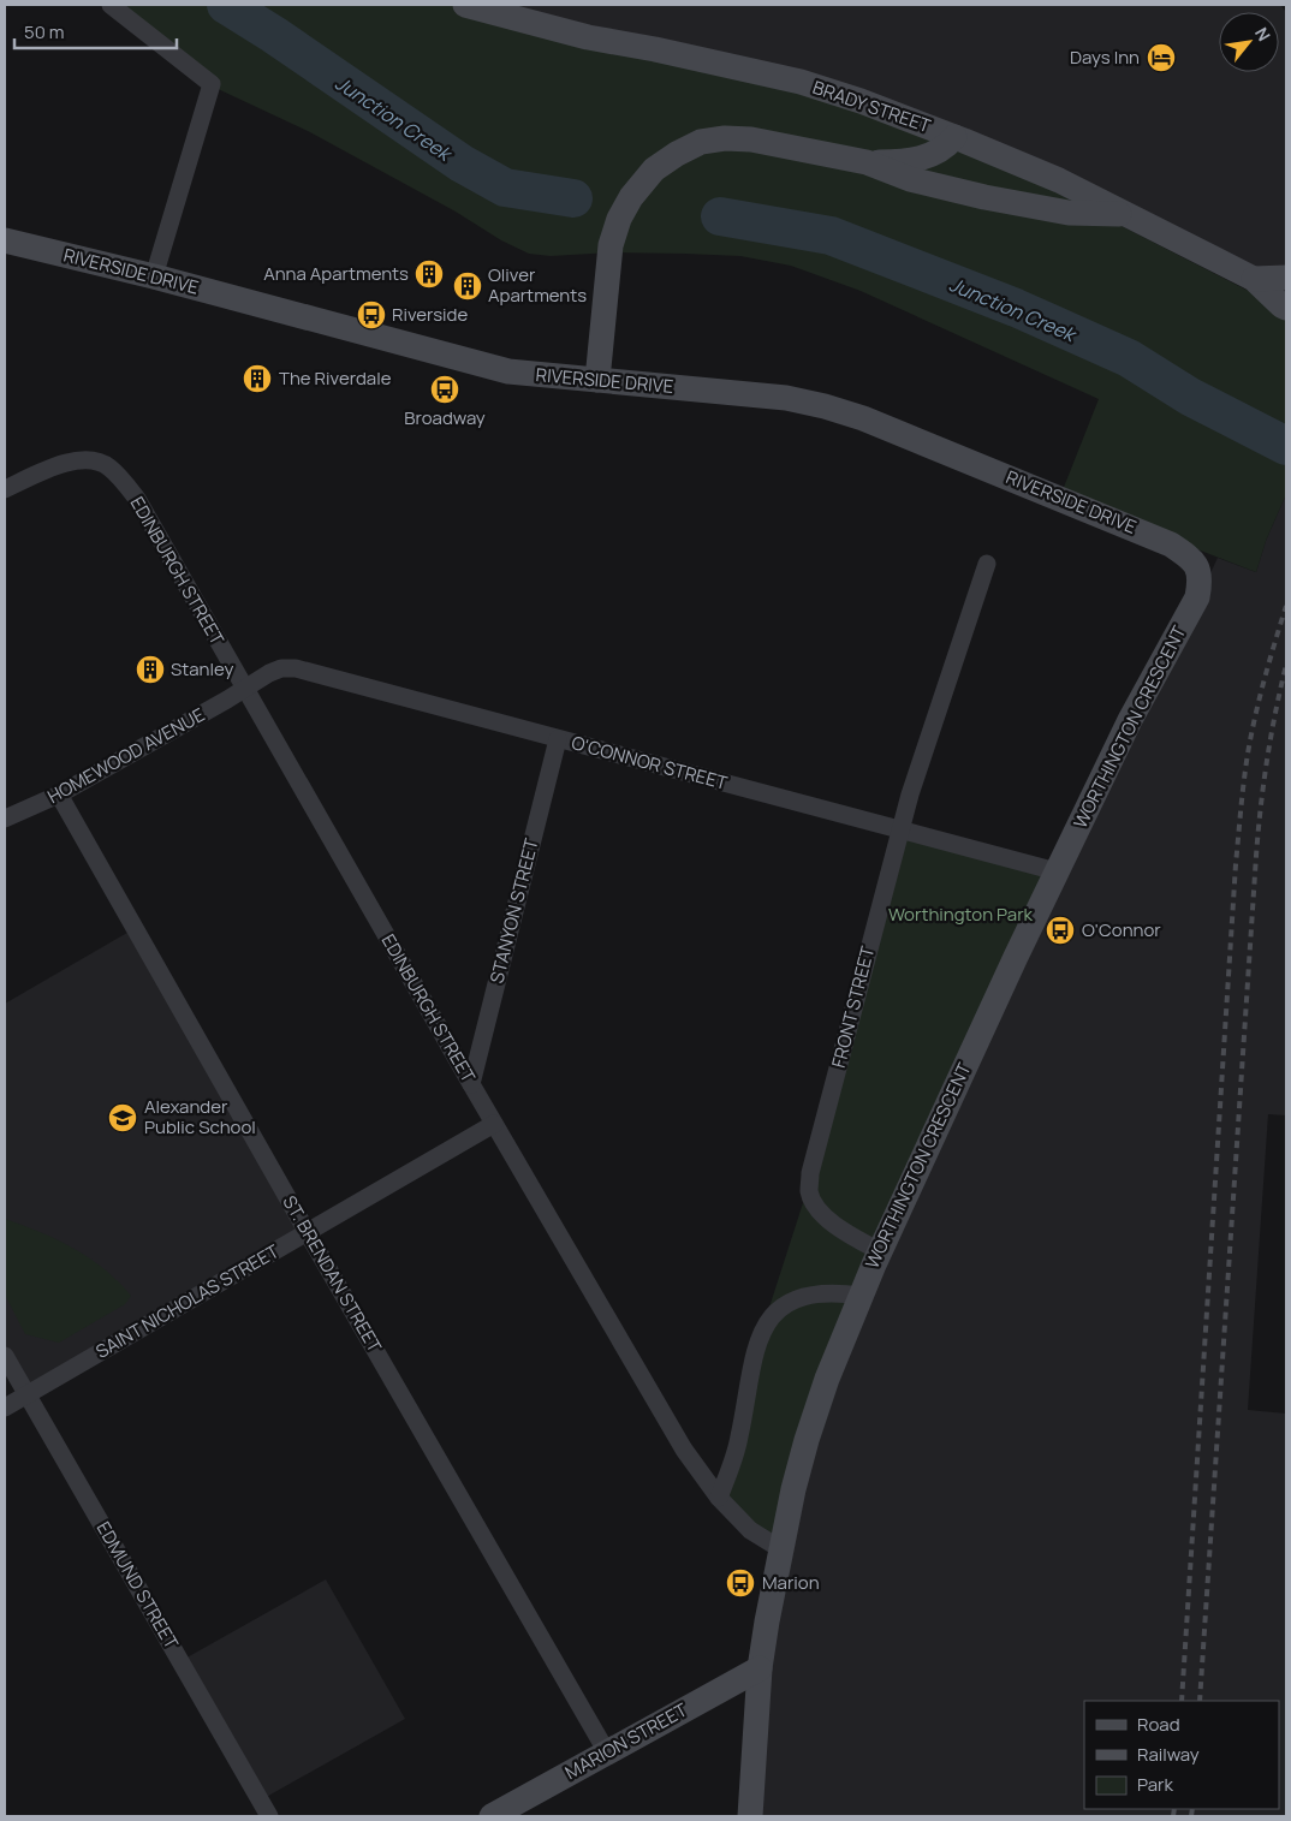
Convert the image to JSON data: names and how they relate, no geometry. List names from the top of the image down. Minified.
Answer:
{"streets":{"street":["BRADY STREET","RIVERSIDE DRIVE","EDINBURGH STREET","WORTHINGTON CRESCENT","HOMEWOOD AVENUE","O'CONNOR STREET","STANYON STREET","FRONT STREET","ST. BRENDAN STREET","SAINT NICHOLAS STREET","EDMUND STREET","MARION STREET"]},"crossings":[["RIVERSIDE DRIVE","WORTHINGTON CRESCENT"],["EDINBURGH STREET","WORTHINGTON CRESCENT"],["EDINBURGH STREET","HOMEWOOD AVENUE"],["EDINBURGH STREET","O'CONNOR STREET"],["EDINBURGH STREET","STANYON STREET"],["EDINBURGH STREET","SAINT NICHOLAS STREET"],["WORTHINGTON CRESCENT","O'CONNOR STREET"],["WORTHINGTON CRESCENT","FRONT STREET"],["WORTHINGTON CRESCENT","MARION STREET"],["HOMEWOOD AVENUE","O'CONNOR STREET"],["HOMEWOOD AVENUE","ST. BRENDAN STREET"],["O'CONNOR STREET","STANYON STREET"],["O'CONNOR STREET","FRONT STREET"],["ST. BRENDAN STREET","SAINT NICHOLAS STREET"],["ST. BRENDAN STREET","MARION STREET"],["SAINT NICHOLAS STREET","EDMUND STREET"]],"water":["Junction Creek"],"parks":["Worthington Park"],"places":{"hotel":["Days Inn"],"building":["Anna Apartments","Oliver Apartments","The Riverdale","Stanley"],"bus stop":["Riverside","Broadway","O'Connor","Marion"],"school or university":["Alexander Public School"]},"legend":["Road","Railway","Park"],"scale_bar":"50 m","north":"top right"}
